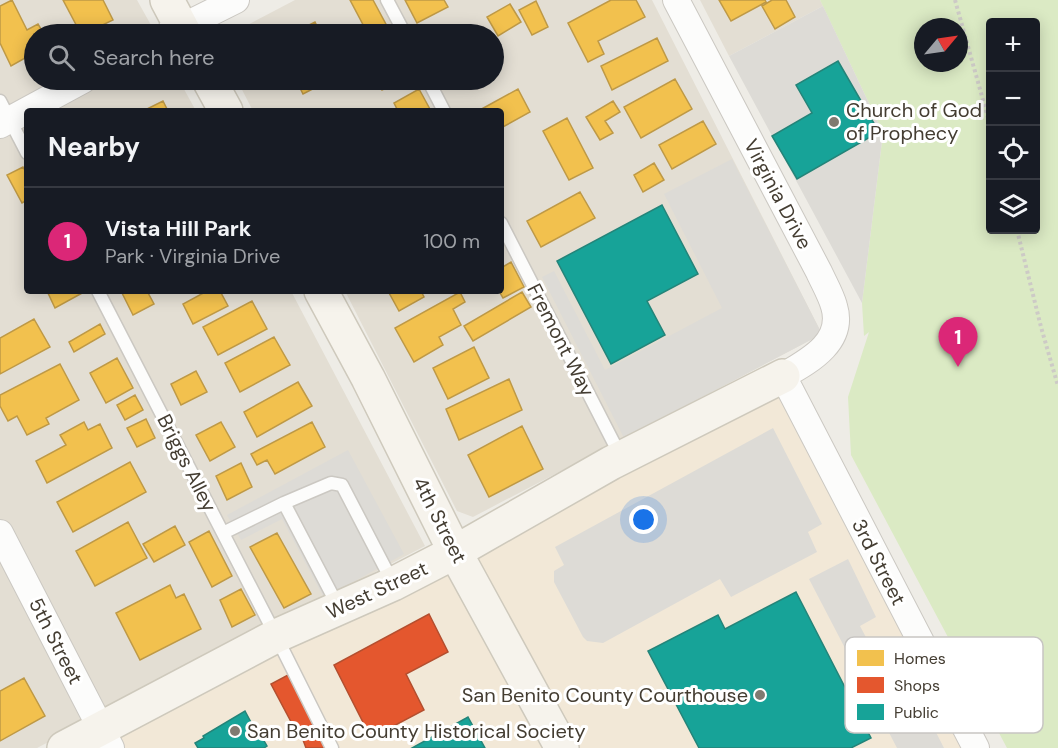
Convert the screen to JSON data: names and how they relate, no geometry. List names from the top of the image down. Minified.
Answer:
{"streets":{"street":["Virginia Drive","4th Street","3rd Street","West Street","5th Street"],"lane":["Fremont Way","Briggs Alley"]},"crossings":[["Virginia Drive","3rd Street"],["Virginia Drive","West Street"],["Fremont Way","West Street"],["Briggs Alley","West Street"],["4th Street","West Street"],["3rd Street","West Street"],["West Street","5th Street"]],"places":["Church of God of Prophecy","San Benito County Courthouse","San Benito County Historical Society"],"legend":["Homes","Shops","Public"],"north":"top right","page":{"map_buttons":["+","−"],"search":"Search here","heading":"Nearby","list":[{"mark":"1","name":"Vista Hill Park","note":"Park · Virginia Drive","value":"100 m"}],"pins":"1"}}
